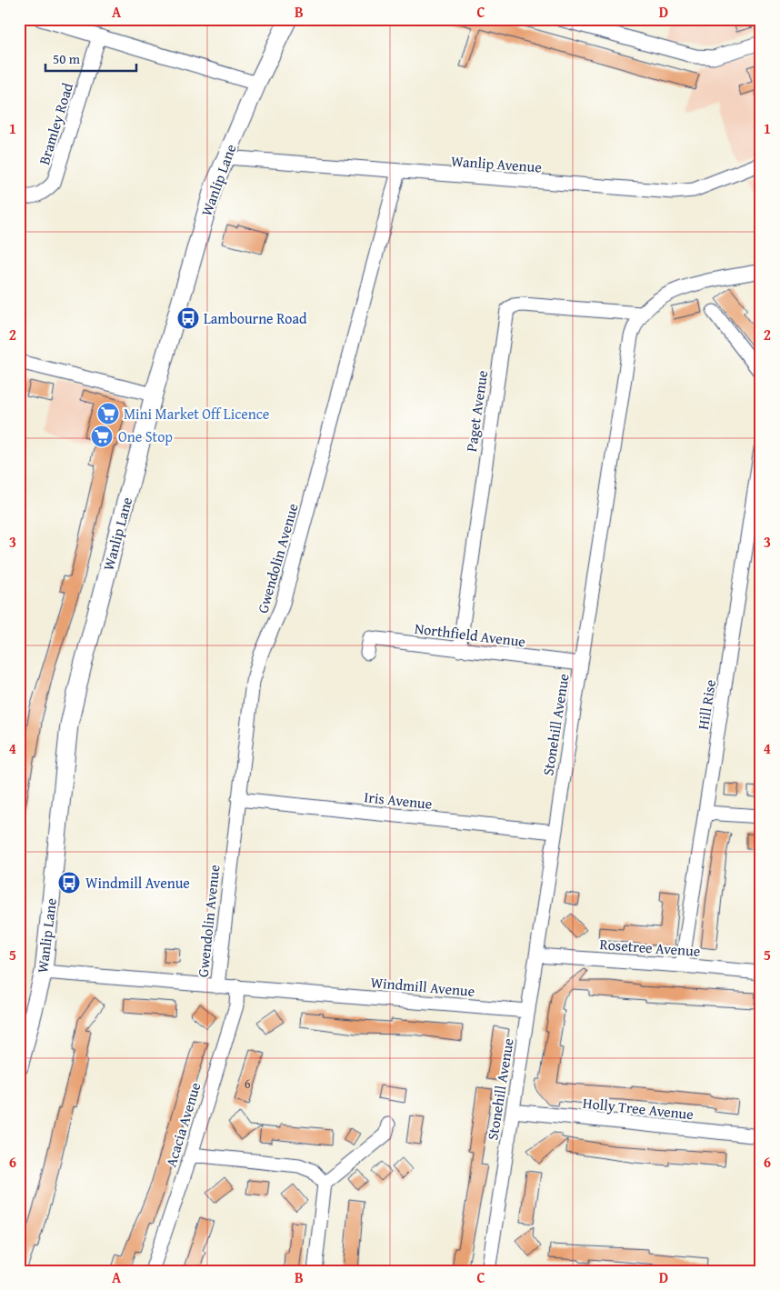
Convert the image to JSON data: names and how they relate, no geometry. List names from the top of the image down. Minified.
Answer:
{"streets":{"street":["Bramley Road","Wanlip Avenue","Wanlip Lane","Paget Avenue","Gwendolin Avenue","Northfield Avenue","Hill Rise","Stonehill Avenue","Iris Avenue","Rosetree Avenue","Windmill Avenue","Holly Tree Avenue","Acacia Avenue"]},"crossings":[["Wanlip Avenue","Wanlip Lane"],["Wanlip Avenue","Gwendolin Avenue"],["Wanlip Lane","Windmill Avenue"],["Paget Avenue","Northfield Avenue"],["Paget Avenue","Stonehill Avenue"],["Gwendolin Avenue","Iris Avenue"],["Gwendolin Avenue","Windmill Avenue"],["Northfield Avenue","Stonehill Avenue"],["Hill Rise","Rosetree Avenue"],["Stonehill Avenue","Iris Avenue"],["Stonehill Avenue","Rosetree Avenue"],["Stonehill Avenue","Windmill Avenue"],["Stonehill Avenue","Holly Tree Avenue"],["Windmill Avenue","Acacia Avenue"]],"places":{"bus stop":["Lambourne Road","Windmill Avenue"],"supermarket":["Mini Market Off Licence","One Stop"]},"house_numbers":["6"],"scale_bar":"50 m","grid":{"columns":["A","B","C","D"],"rows":["1","2","3","4","5","6"]}}
